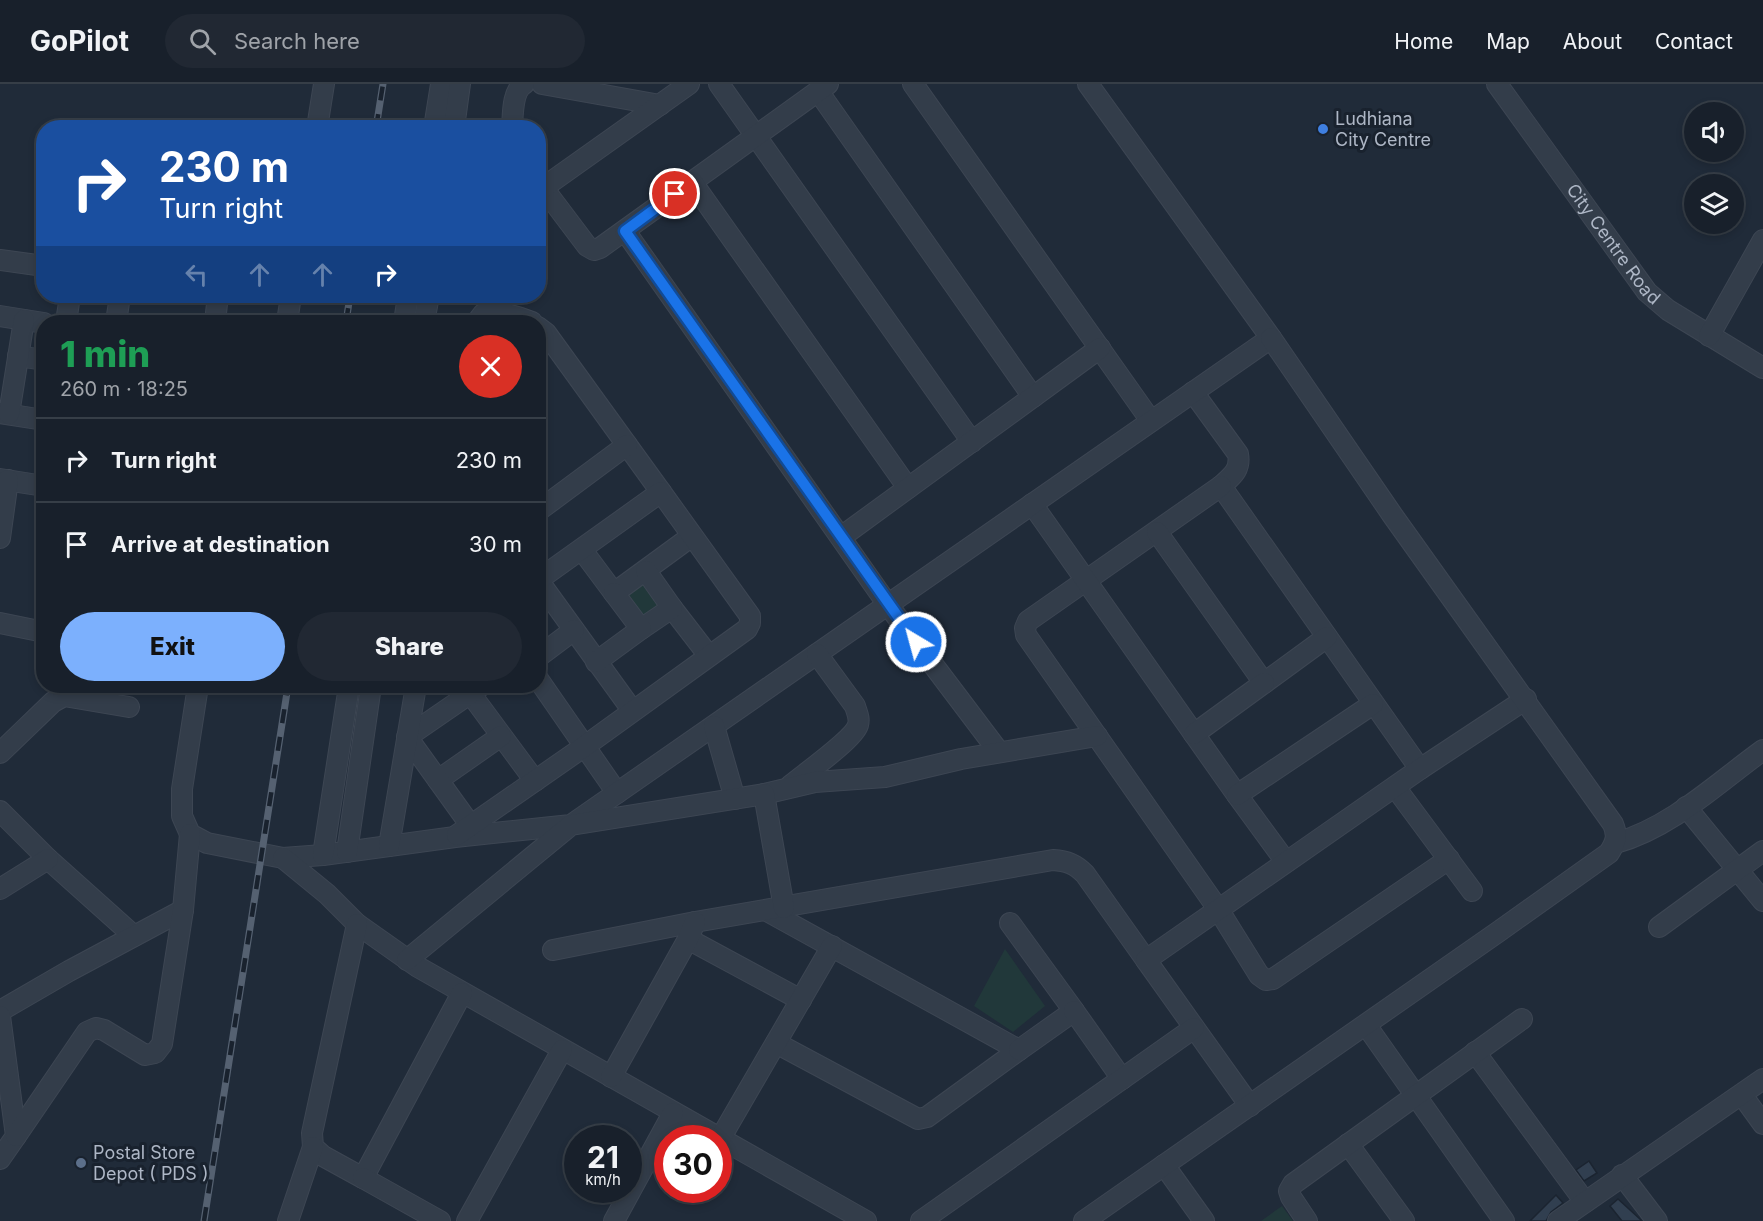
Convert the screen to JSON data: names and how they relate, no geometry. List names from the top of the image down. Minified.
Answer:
{"streets":{"street":["City Centre Road"]},"places":["Ludhiana City Centre","Postal Store Depot ( PDS )"],"page":{"header":"GoPilot","search":"Search here","nav":["Home","Map","About","Contact"],"turn":["230 m","Turn right"],"heading":["1 min","260 m · 18:25"],"list":[{"name":"Turn right","value":"230 m"},{"name":"Arrive at destination","value":"30 m"}],"buttons":["Exit","Share"],"speed":"21 km/h","limit":"30"}}
